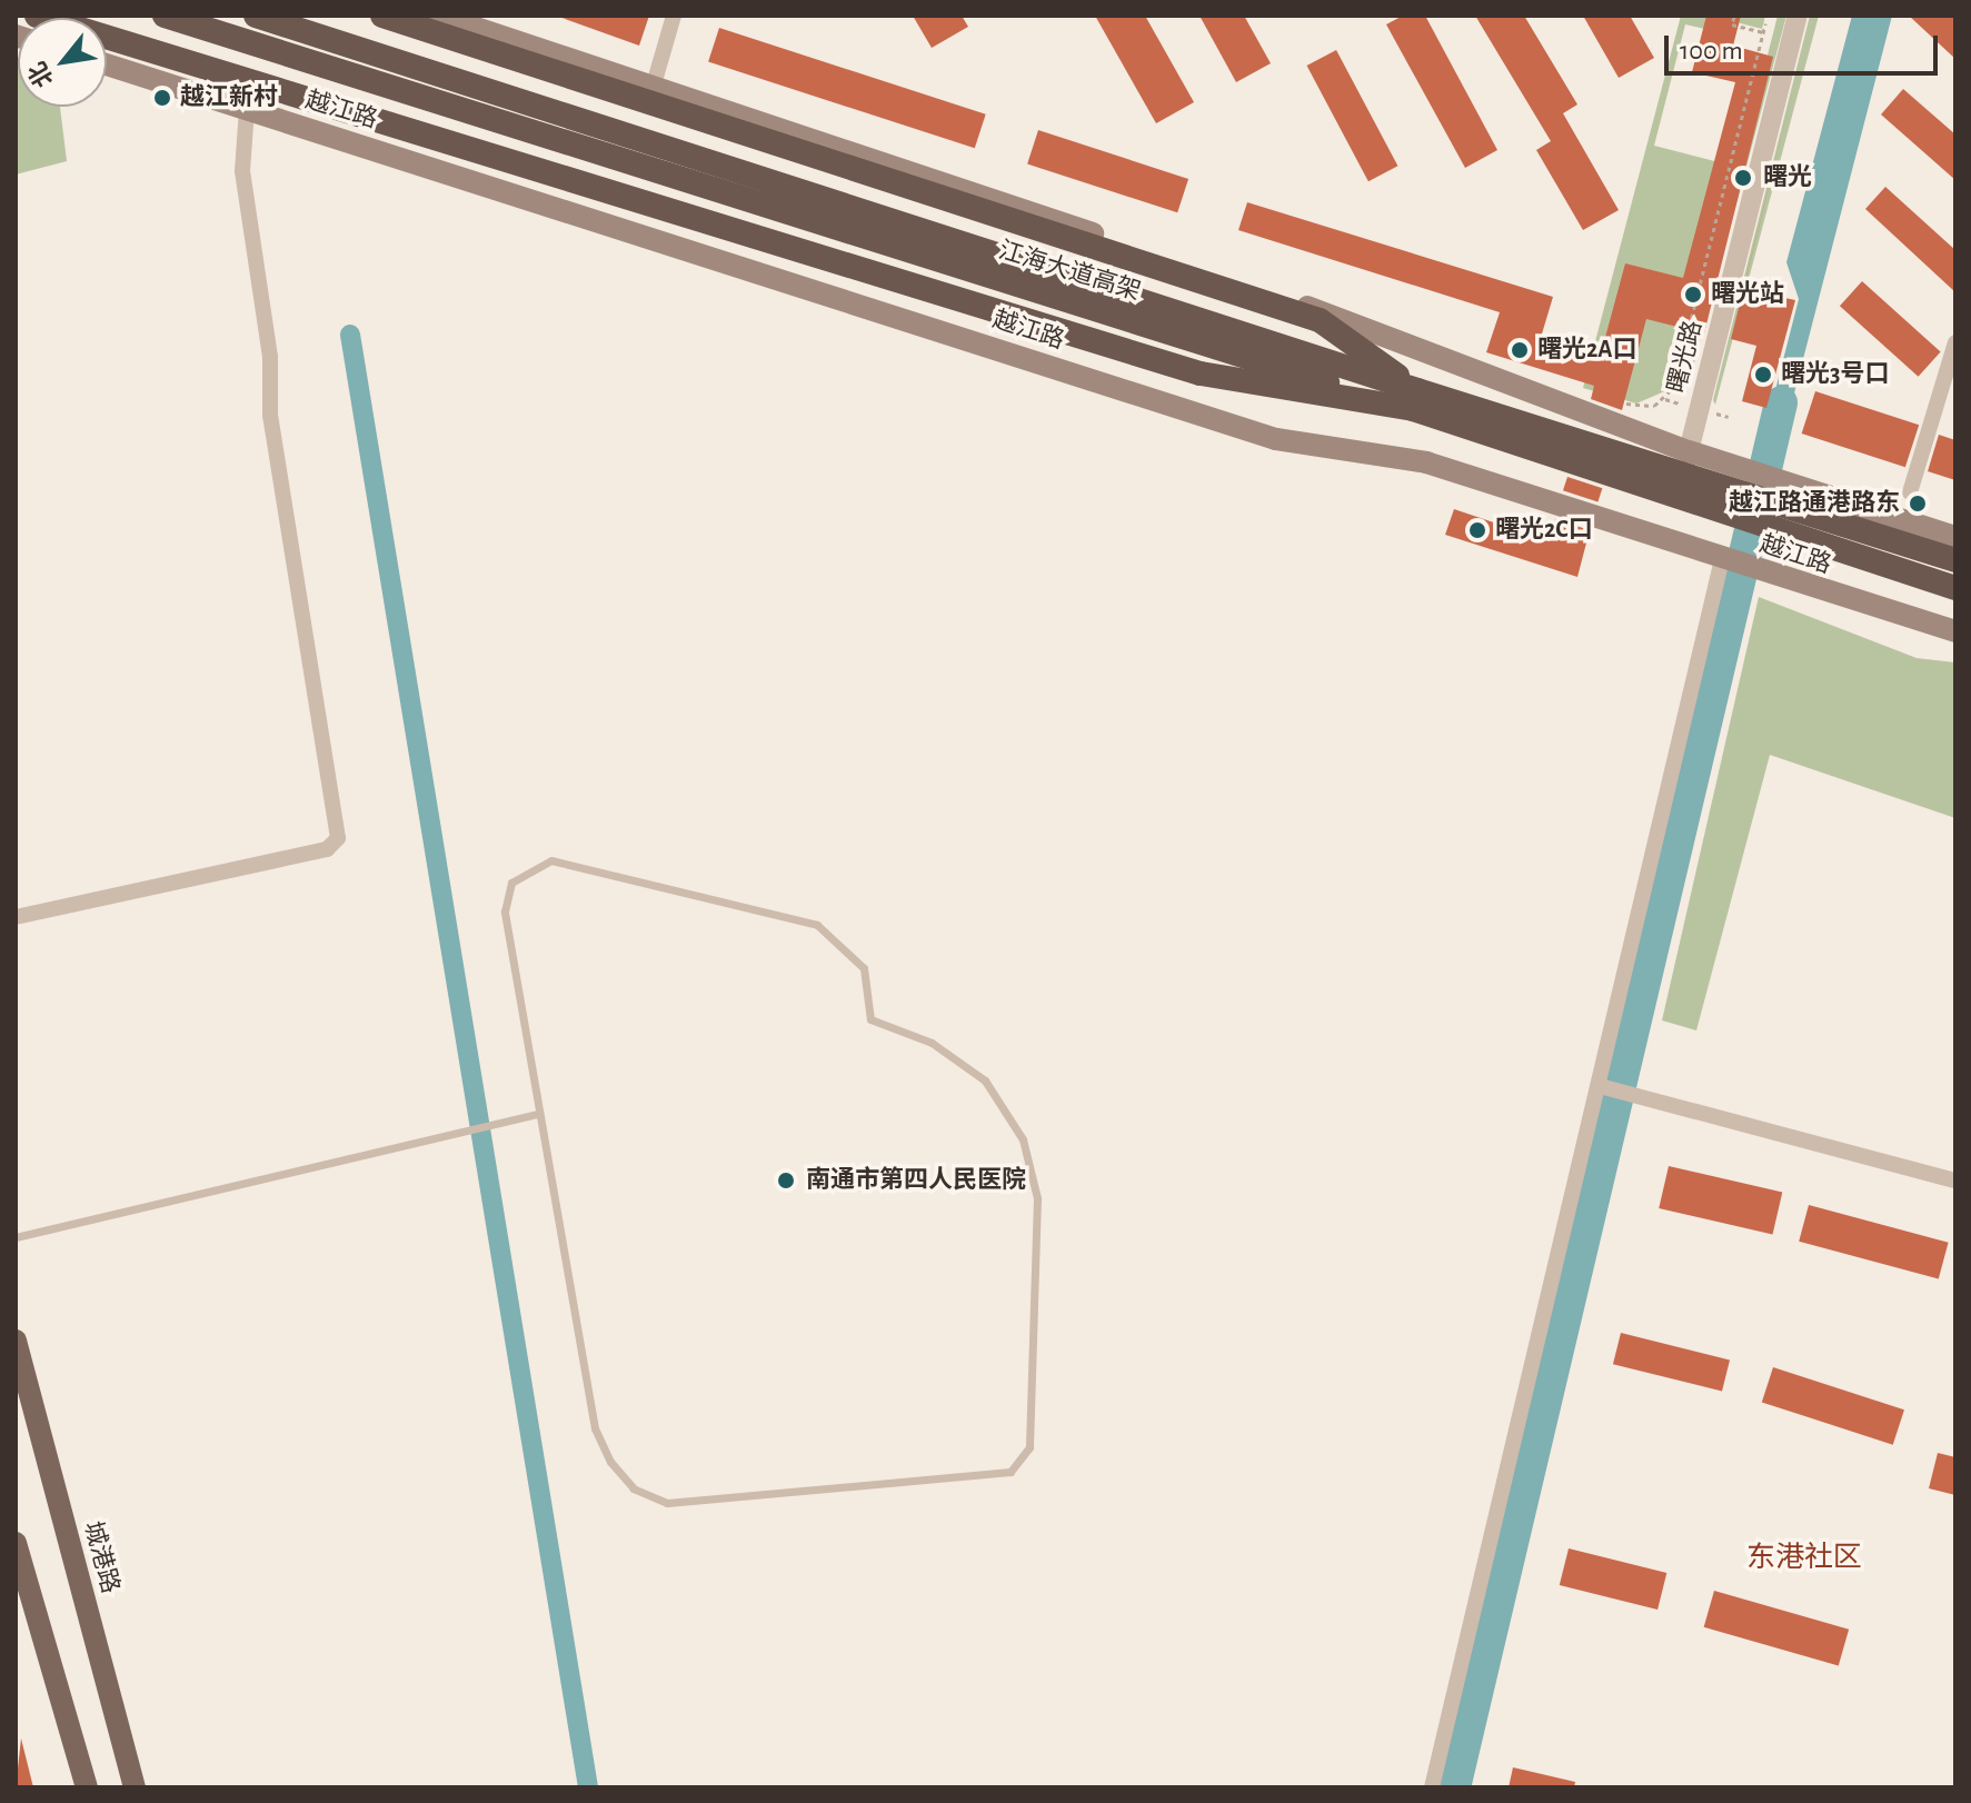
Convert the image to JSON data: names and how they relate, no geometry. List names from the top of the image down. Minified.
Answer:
{"streets":{"highway":["江海大道高架"],"main road":["越江路","城港路"],"street":["曙光路"]},"districts":["东港社区"],"places":["越江新村","曙光","曙光站","曙光2A口","曙光3号口","越江路通港路东","曙光2C口","南通市第四人民医院"],"scale_bar":"100 m","north":"bottom left"}
